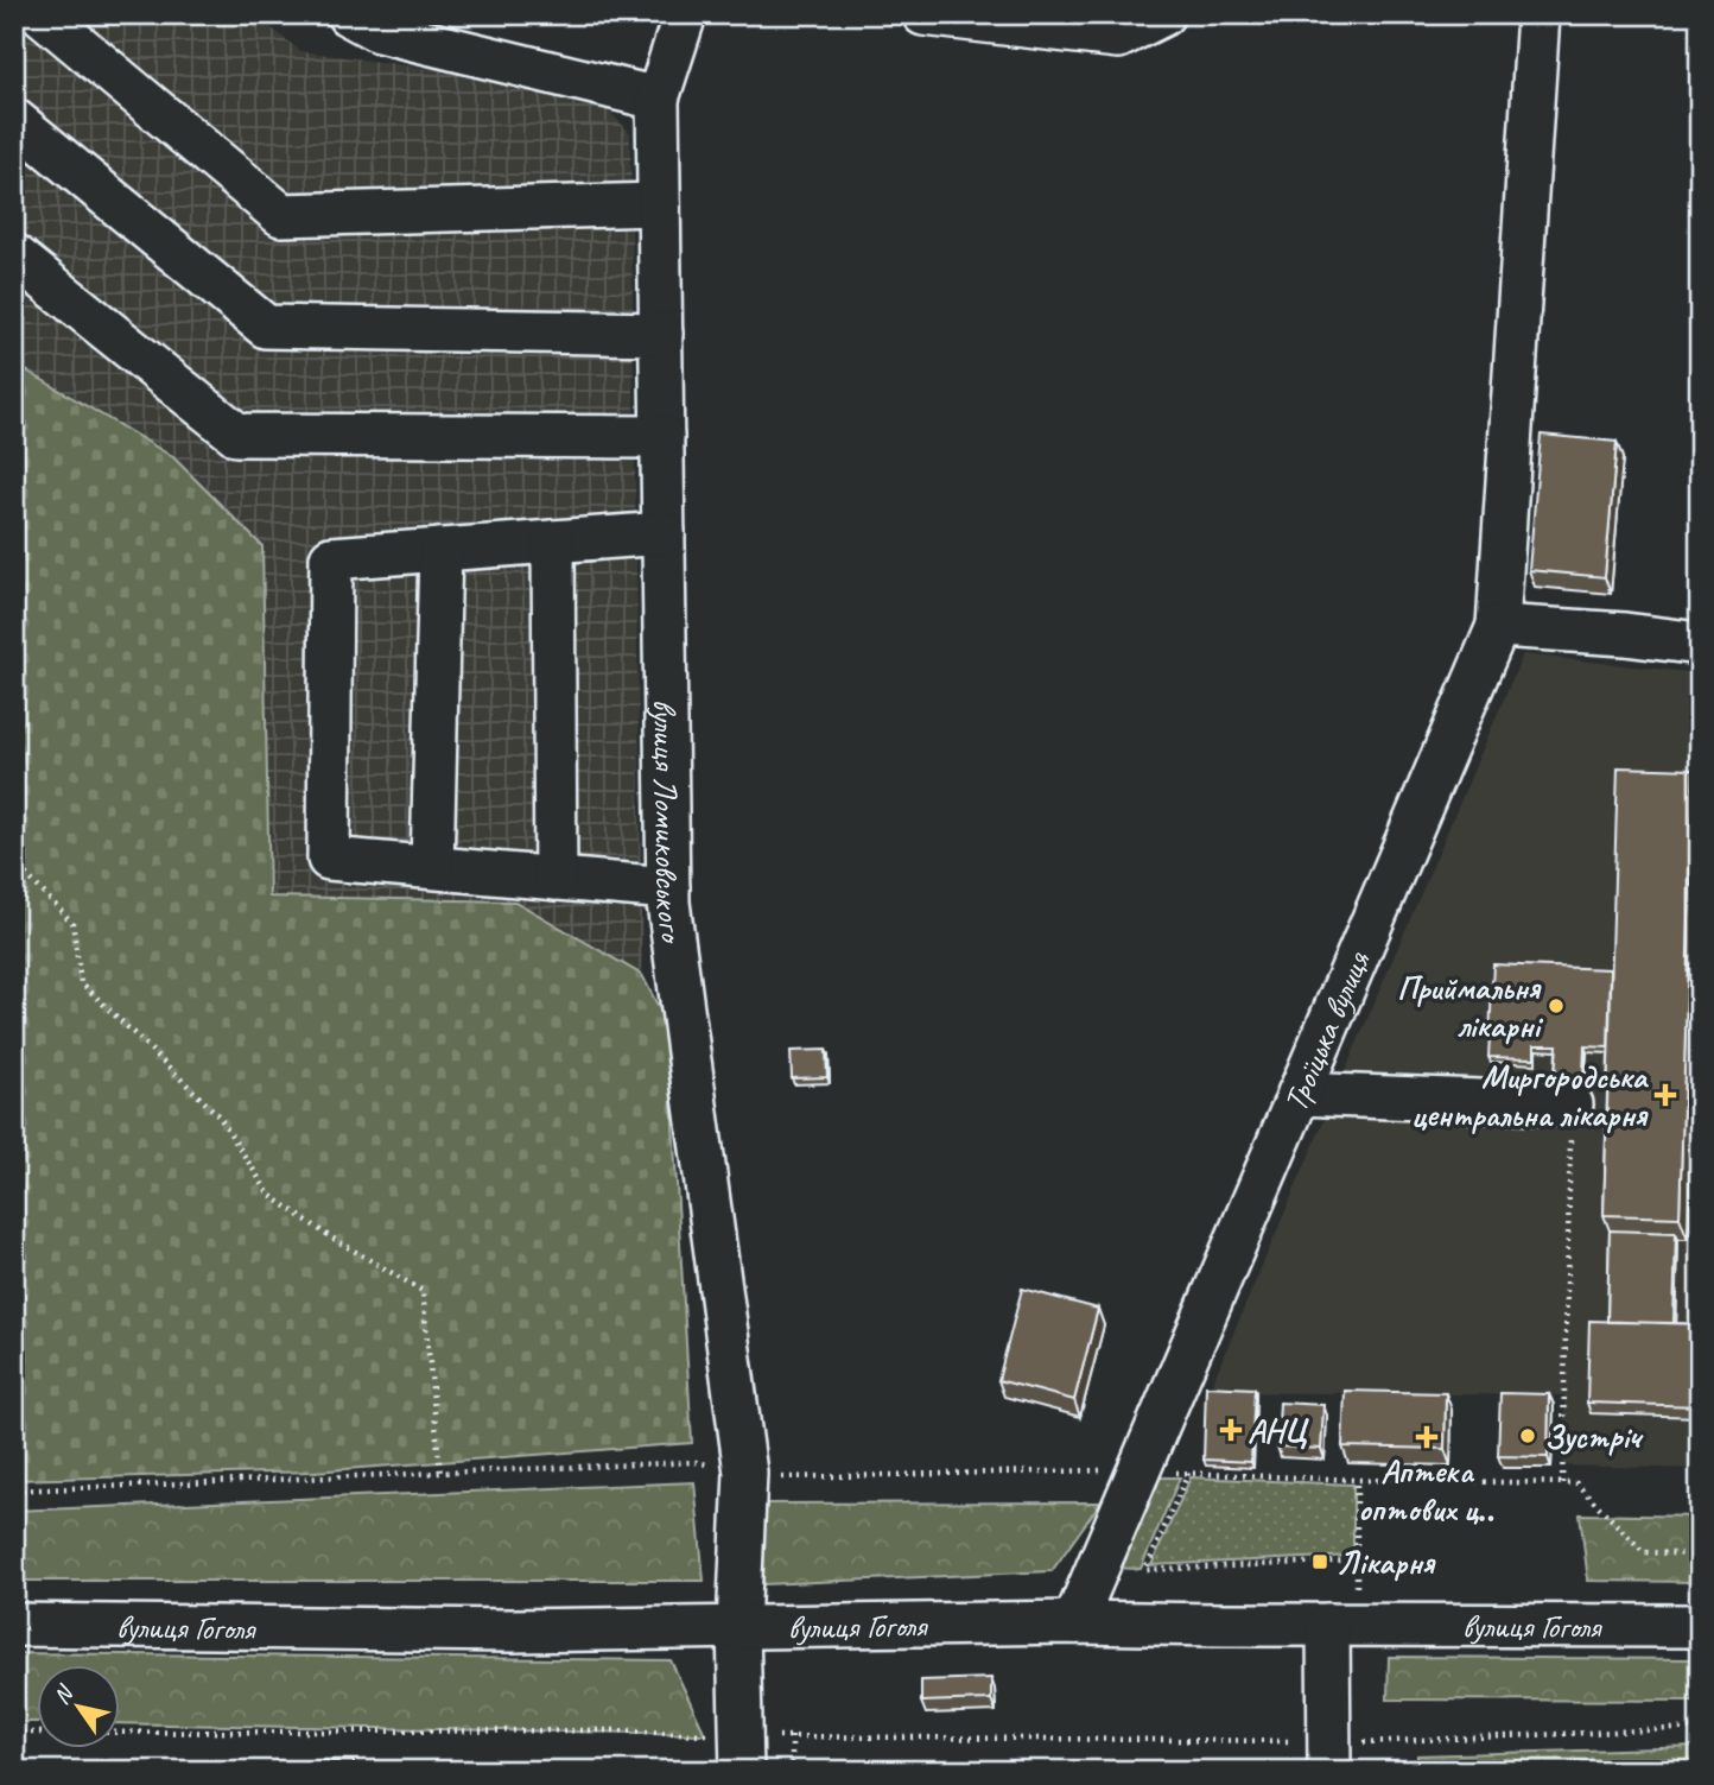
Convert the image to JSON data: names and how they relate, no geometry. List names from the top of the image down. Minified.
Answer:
{"streets":{"street":["вулиця Ломиковського","Троїцька вулиця","вулиця Гоголя"]},"crossings":[["вулиця Ломиковського","вулиця Гоголя"],["Троїцька вулиця","вулиця Гоголя"]],"places":{"other":["Приймальня лікарні","Зустріч"],"health":["Миргородська центральна лікарня","АНЦ","Аптека оптових ц‥"],"transit":["Лікарня"]},"north":"top left"}
